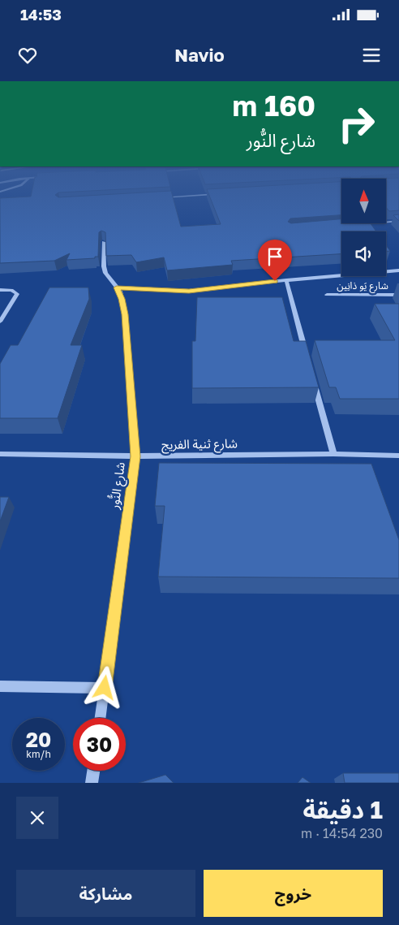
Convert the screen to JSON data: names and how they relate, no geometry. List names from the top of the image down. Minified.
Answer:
{"streets":{"street":["شارع يَو ذانِين","شارع ثنية الفريج","شارع النُّور"]},"crossings":[["شارع ثنية الفريج","شارع النُّور"]],"north":"top","page":{"status":"14:53","header":"Navio","turn":["160 m","شارع النُّور"],"speed":"20 km/h","limit":"30","heading":["1 دقيقة","230 m · 14:54"],"buttons":["خروج","مشاركة"]}}
